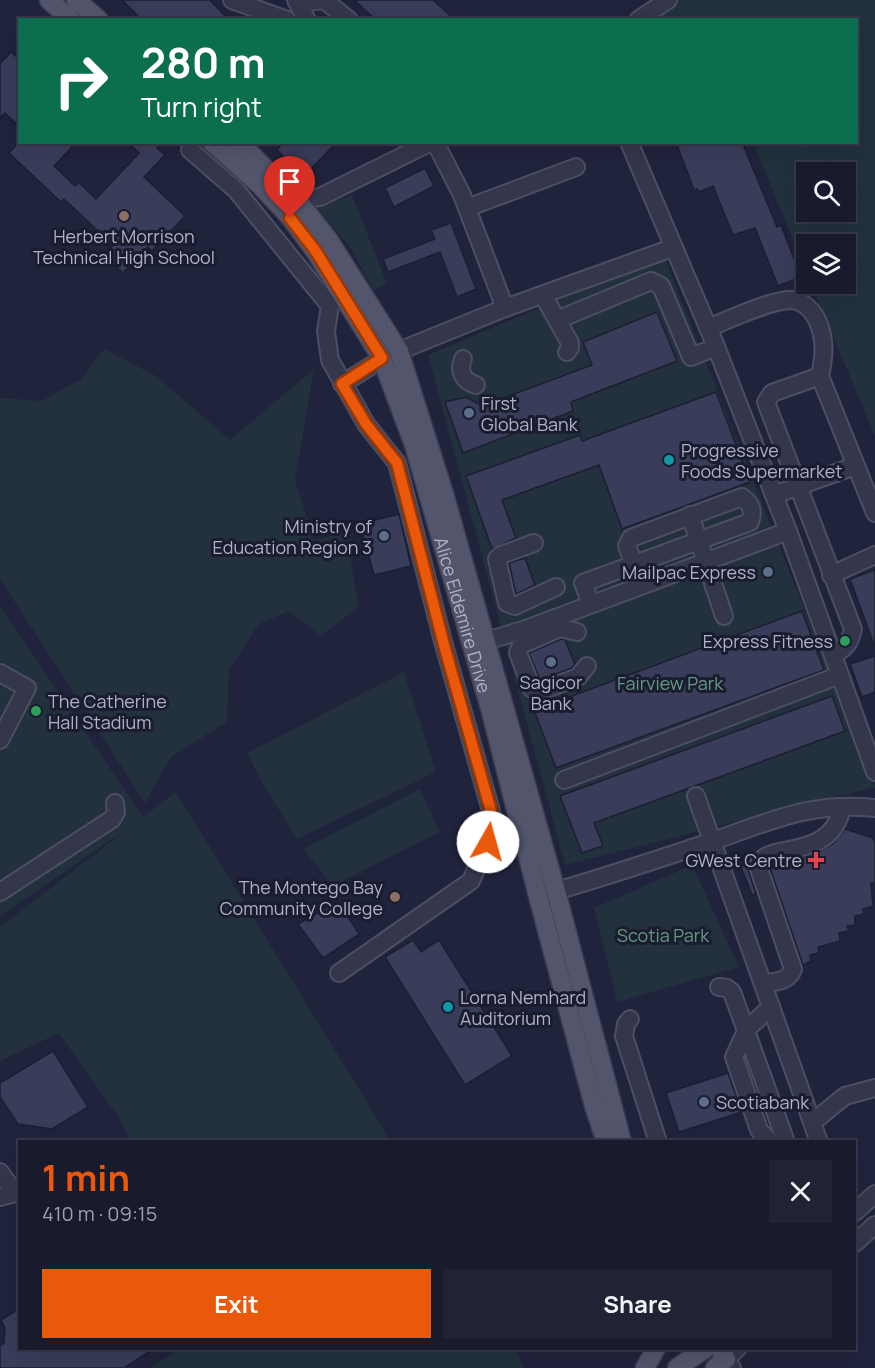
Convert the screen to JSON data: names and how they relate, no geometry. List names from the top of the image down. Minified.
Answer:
{"streets":{"main road":["Alice Eldemire Drive"]},"parks":["Fairview Park","Scotia Park"],"places":{"other":["Herbert Morrison Technical High School","First Global Bank","Progressive Foods Supermarket","Ministry of Education Region 3","Mailpac Express","Express Fitness","Sagicor Bank","The Catherine Hall Stadium","The Montego Bay Community College","Lorna Nemhard Auditorium","Scotiabank"],"health":["GWest Centre"]},"page":{"turn":["280 m","Turn right"],"heading":["1 min","410 m · 09:15"],"buttons":["Exit","Share"]}}
